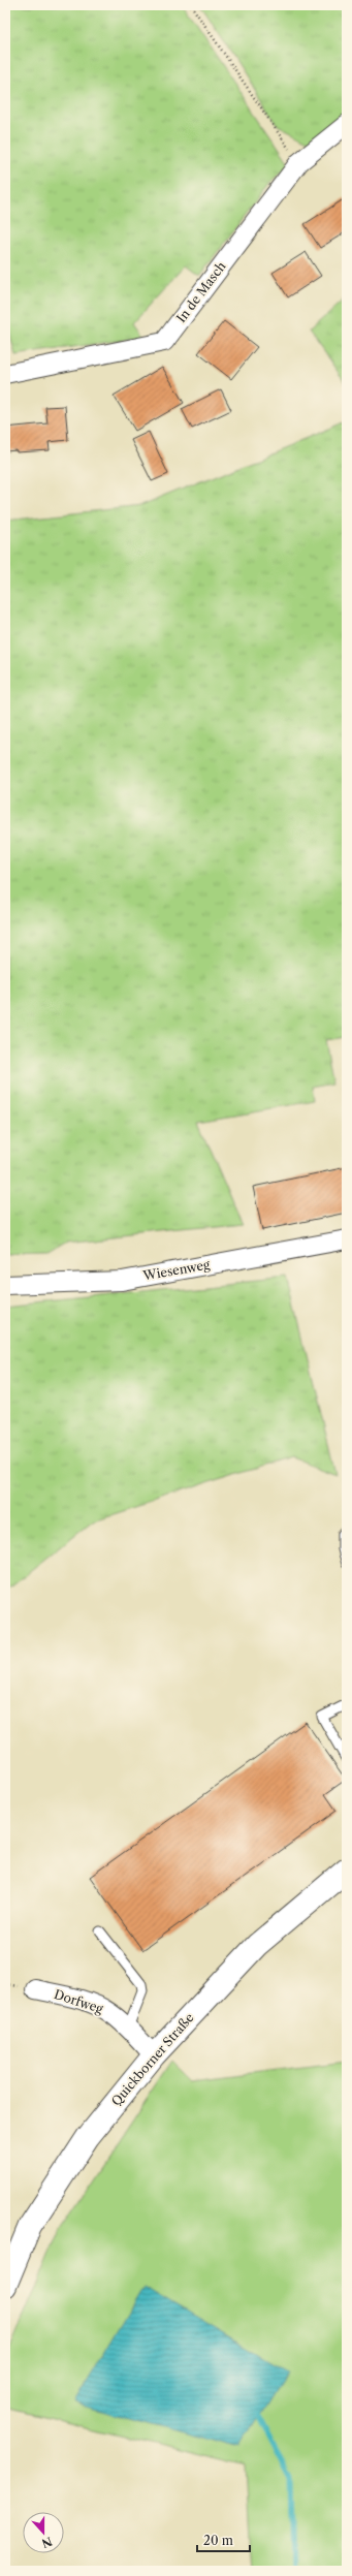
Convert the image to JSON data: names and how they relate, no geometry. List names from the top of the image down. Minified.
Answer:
{"streets":{"main road":["Quickborner Straße"],"street":["In de Masch","Wiesenweg","Dorfweg"]},"crossings":[["Dorfweg","Quickborner Straße"]],"scale_bar":"20 m","north":"bottom"}
